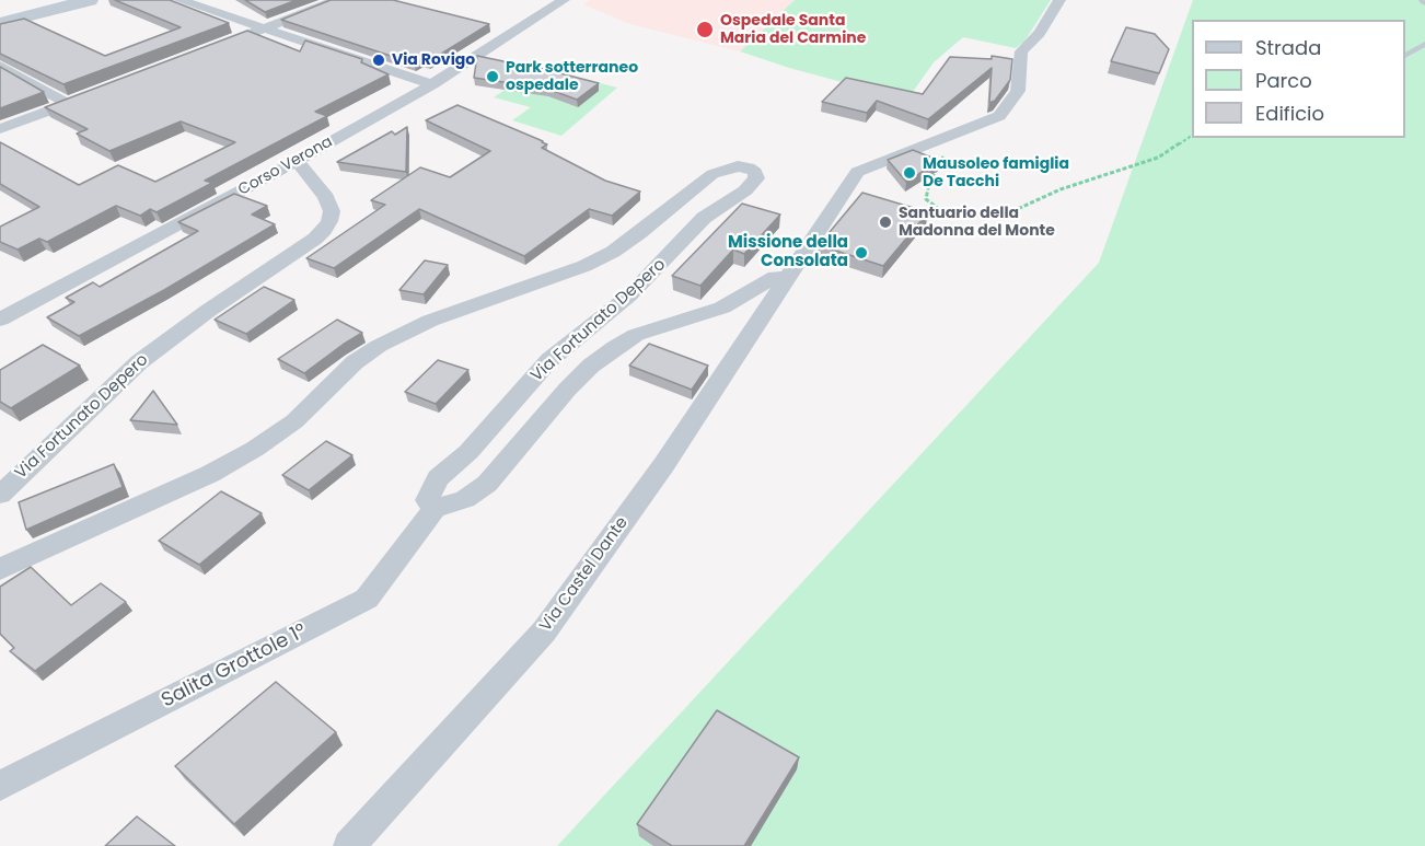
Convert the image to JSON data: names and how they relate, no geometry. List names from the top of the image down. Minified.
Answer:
{"streets":{"street":["Corso Verona","Via Fortunato Depero","Via Castel Dante","Salita Grottole 1°"]},"crossings":[["Corso Verona","Via Fortunato Depero"],["Via Fortunato Depero","Via Castel Dante"],["Via Fortunato Depero","Salita Grottole 1°"]],"places":["Ospedale Santa Maria del Carmine","Via Rovigo","Park sotterraneo ospedale","Mausoleo famiglia De Tacchi","Santuario della Madonna del Monte","Missione della Consolata"],"legend":["Strada","Parco","Edificio"]}
